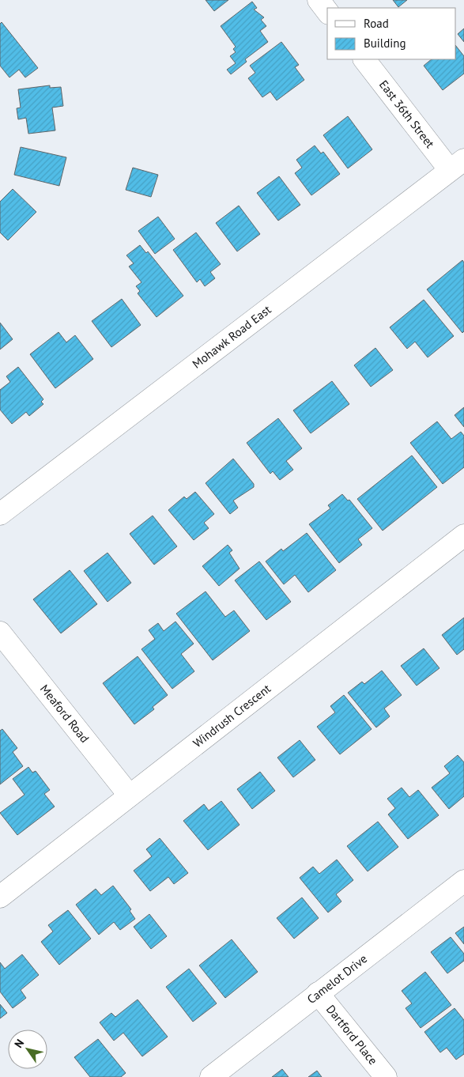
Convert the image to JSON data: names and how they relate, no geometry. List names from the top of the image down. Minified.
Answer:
{"streets":{"street":["East 36th Street","Mohawk Road East","Meaford Road","Windrush Crescent","Camelot Drive","Dartford Place"]},"crossings":[["East 36th Street","Mohawk Road East"],["Meaford Road","Windrush Crescent"],["Camelot Drive","Dartford Place"]],"legend":["Road","Building"],"north":"top left"}
